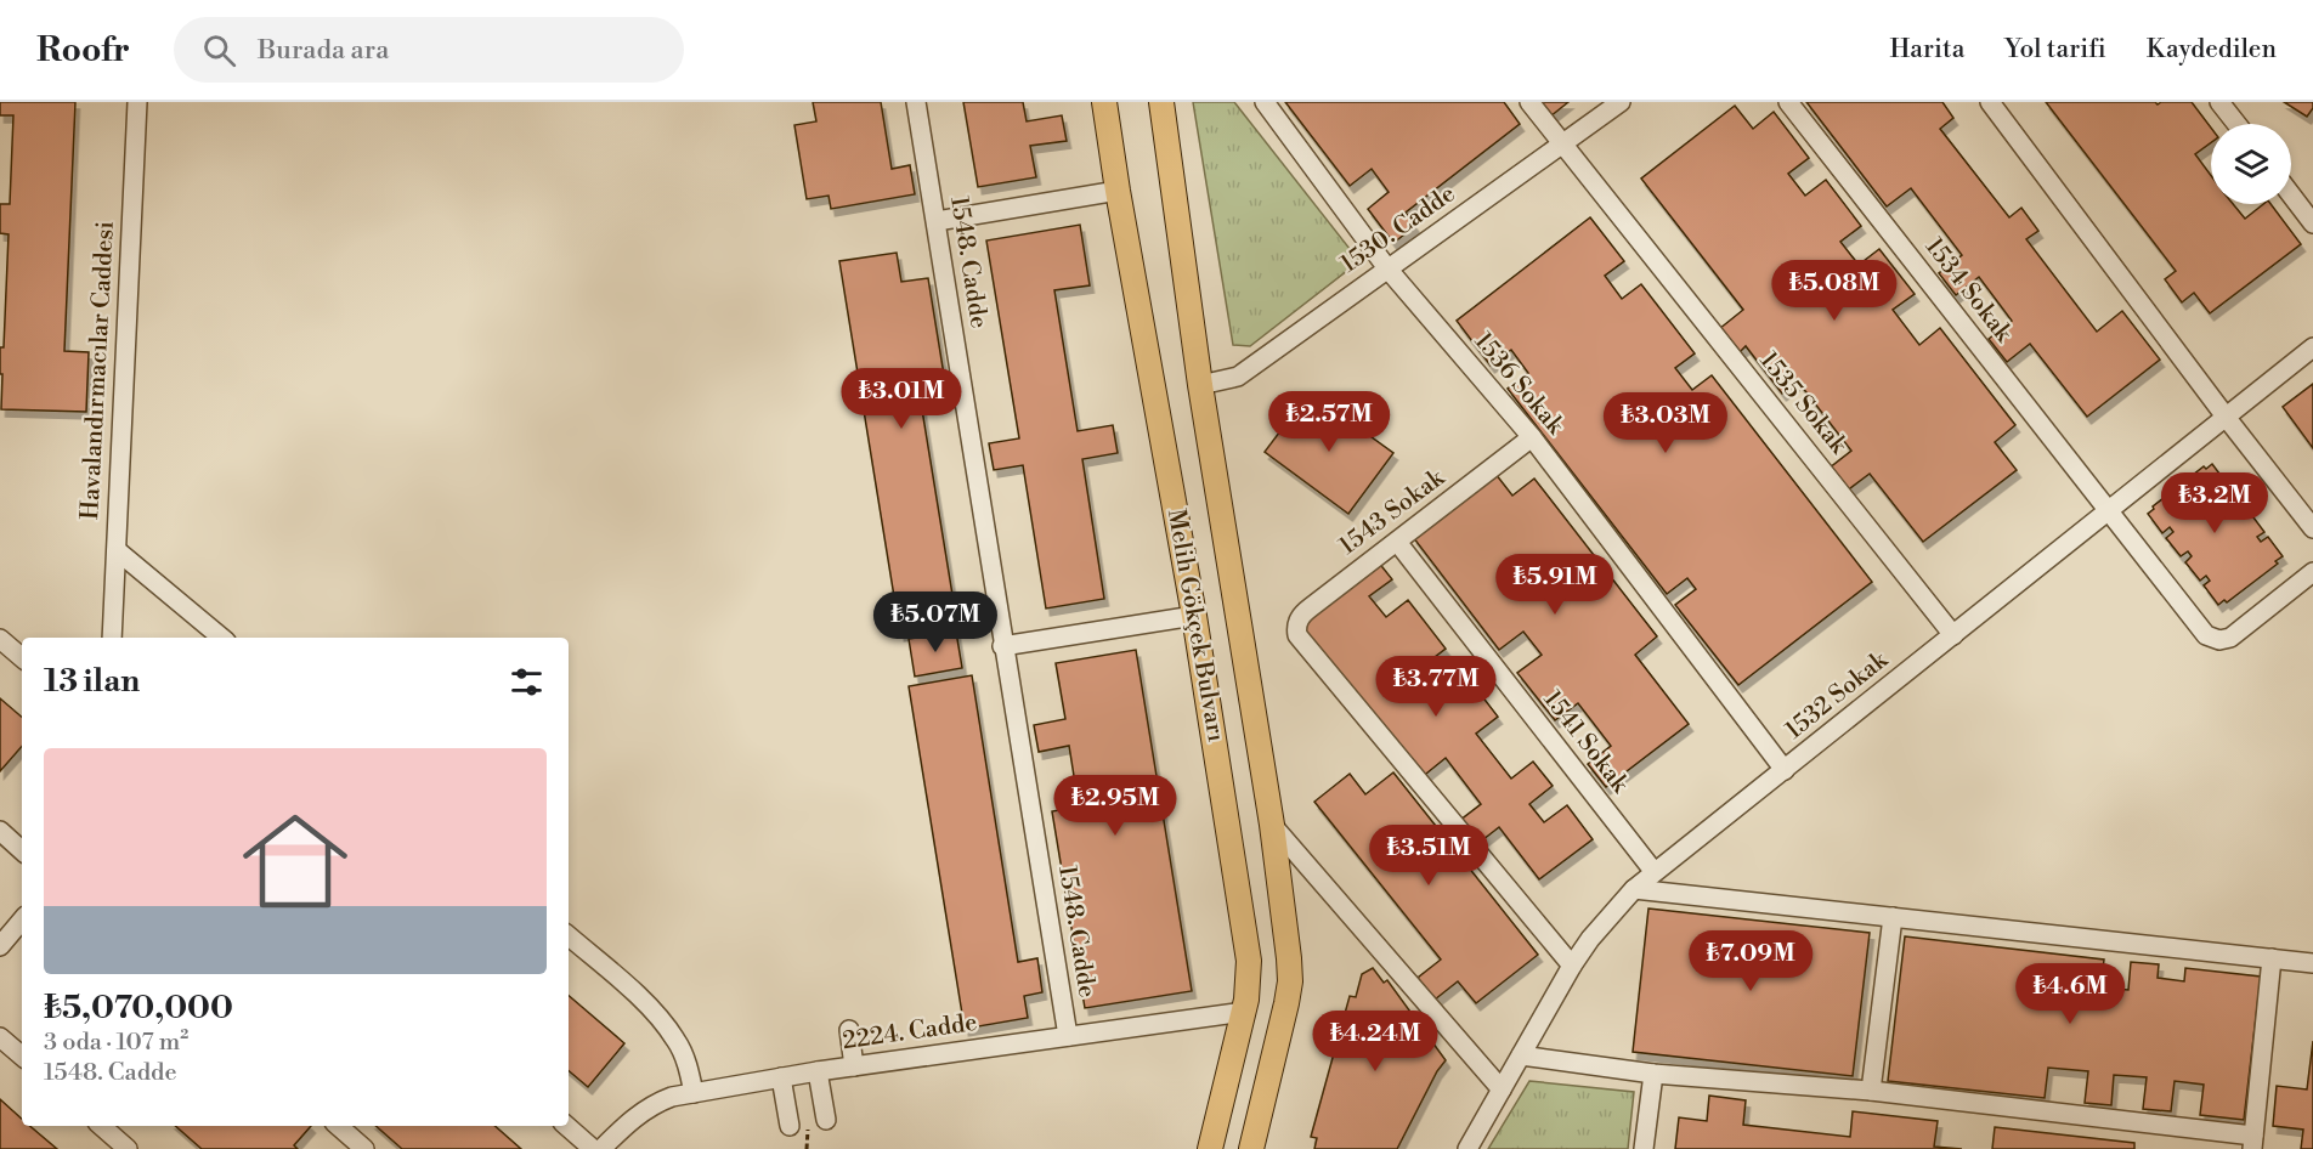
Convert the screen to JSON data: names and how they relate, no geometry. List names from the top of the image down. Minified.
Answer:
{"streets":{"main road":["Melih Gökçek Bulvarı"],"street":["1530. Cadde","1548. Cadde","1534 Sokak","Havalandırmacılar Caddesi","1536 Sokak","1535 Sokak","1543 Sokak","1532 Sokak","1541 Sokak","2224. Cadde"]},"crossings":[["1530. Cadde","1536 Sokak"],["1530. Cadde","1535 Sokak"],["1530. Cadde","Melih Gökçek Bulvarı"],["1548. Cadde","2224. Cadde"],["1534 Sokak","1532 Sokak"],["1536 Sokak","1543 Sokak"],["1536 Sokak","1532 Sokak"],["1535 Sokak","1532 Sokak"],["1543 Sokak","1532 Sokak"],["1543 Sokak","1541 Sokak"],["Melih Gökçek Bulvarı","2224. Cadde"],["1532 Sokak","1541 Sokak"]],"page":{"header":"Roofr","search":"Burada ara","nav":["Harita","Yol tarifi","Kaydedilen"],"price":["₺5.08M","₺3.01M","₺2.57M","₺3.03M","₺3.2M","₺5.91M","₺5.07M","₺3.77M","₺2.95M","₺3.51M","₺7.09M","₺4.6M","₺4.24M"],"heading":"13 ilan","list":[{"name":"₺5,070,000","note":"3 oda · 107 m² · 1548. Cadde"}]}}
